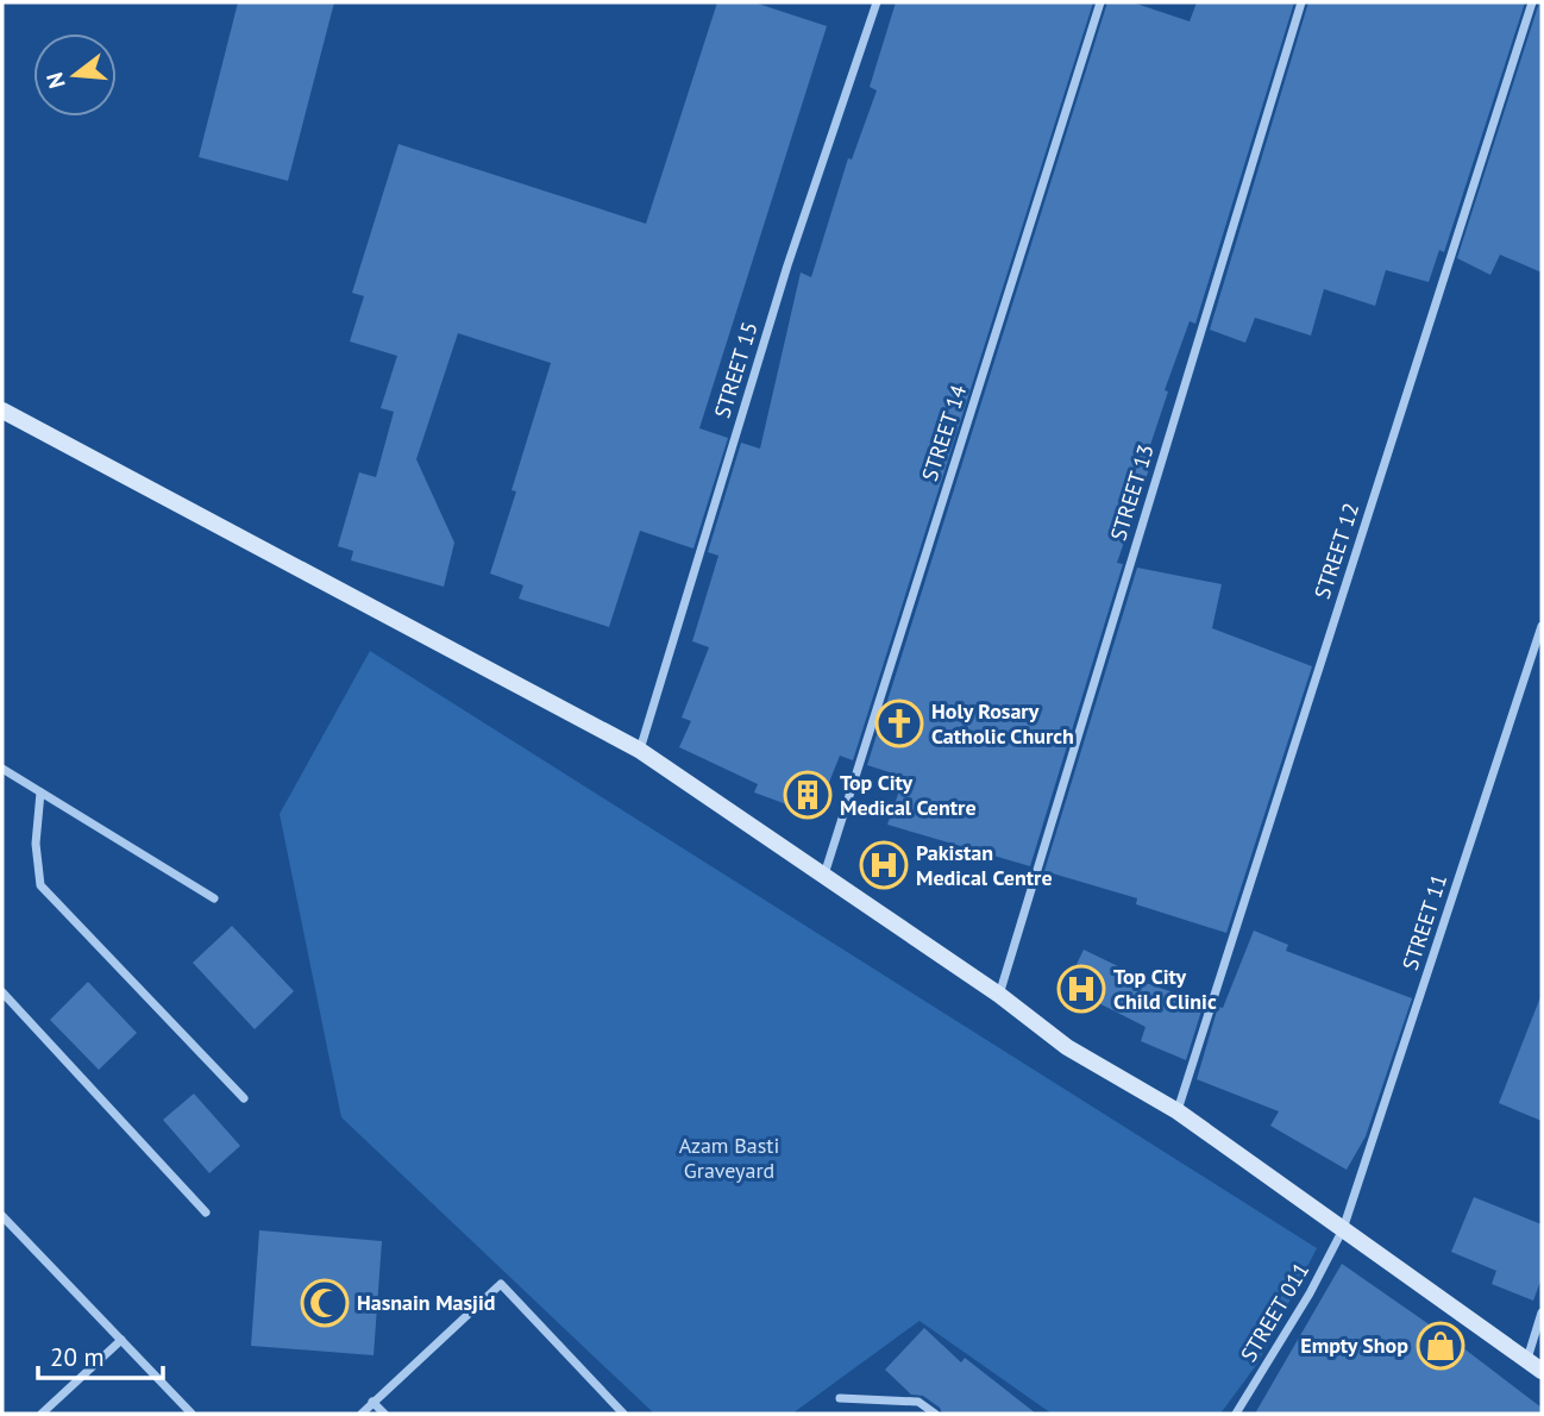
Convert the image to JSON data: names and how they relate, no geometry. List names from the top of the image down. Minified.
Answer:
{"streets":{"street":["STREET 15","STREET 14","STREET 13","STREET 12","STREET 11","STREET 011"]},"crossings":[["STREET 11","STREET 011"]],"parks":["Azam Basti Graveyard"],"places":{"church":["Holy Rosary Catholic Church"],"building":["Top City Medical Centre"],"hospital":["Pakistan Medical Centre","Top City Child Clinic"],"mosque":["Hasnain Masjid"],"shop":["Empty Shop"]},"scale_bar":"20 m","north":"left"}
